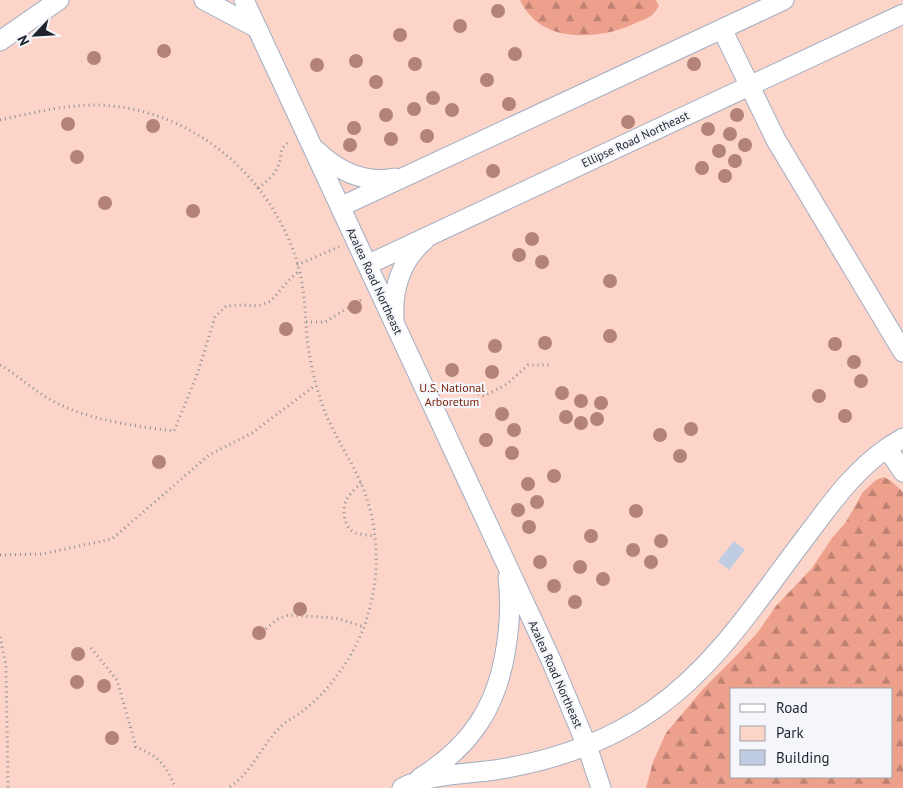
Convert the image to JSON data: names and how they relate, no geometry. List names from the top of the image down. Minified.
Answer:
{"streets":{"street":["Ellipse Road Northeast","Azalea Road Northeast"]},"crossings":[["Ellipse Road Northeast","Azalea Road Northeast"]],"parks":["U.S. National Arboretum"],"legend":["Road","Park","Building"],"north":"bottom left"}
